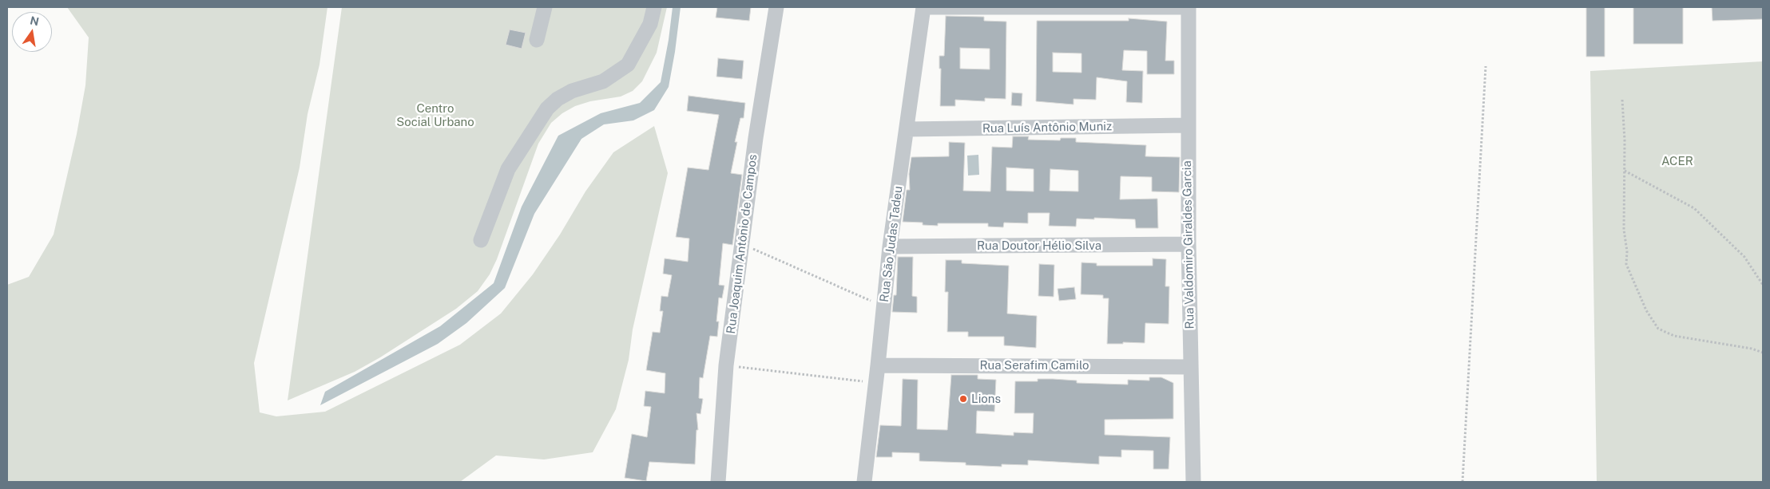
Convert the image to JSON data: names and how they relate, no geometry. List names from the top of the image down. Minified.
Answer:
{"streets":{"street":["Rua Luís Antônio Muniz","Rua Joaquim Antônio de Campos","Rua São Judas Tadeu","Rua Valdomiro Giraldes Garcia","Rua Doutor Hélio Silva","Rua Serafim Camilo"]},"crossings":[["Rua Luís Antônio Muniz","Rua São Judas Tadeu"],["Rua Luís Antônio Muniz","Rua Valdomiro Giraldes Garcia"],["Rua São Judas Tadeu","Rua Doutor Hélio Silva"],["Rua São Judas Tadeu","Rua Serafim Camilo"],["Rua Valdomiro Giraldes Garcia","Rua Doutor Hélio Silva"],["Rua Valdomiro Giraldes Garcia","Rua Serafim Camilo"]],"parks":["Centro Social Urbano","ACER"],"places":["Lions"],"north":"top"}
